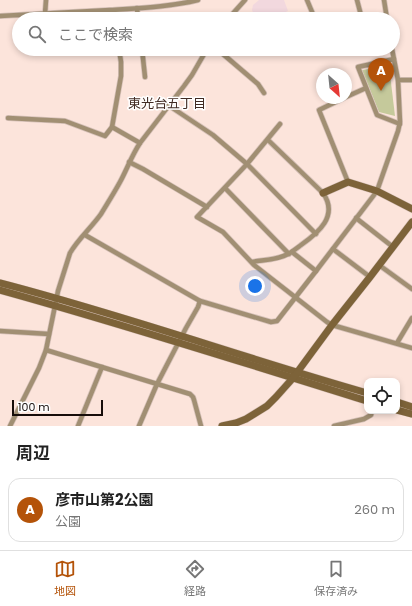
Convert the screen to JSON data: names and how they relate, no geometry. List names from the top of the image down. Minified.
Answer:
{"districts":["東光台五丁目"],"scale_bar":"100 m","north":"bottom right","page":{"search":"ここで検索","pins":"A","scale":"100 m","heading":"周辺","list":[{"mark":"A","name":"彦市山第2公園","note":"公園","value":"260 m"}],"nav":["地図","経路","保存済み"]}}
